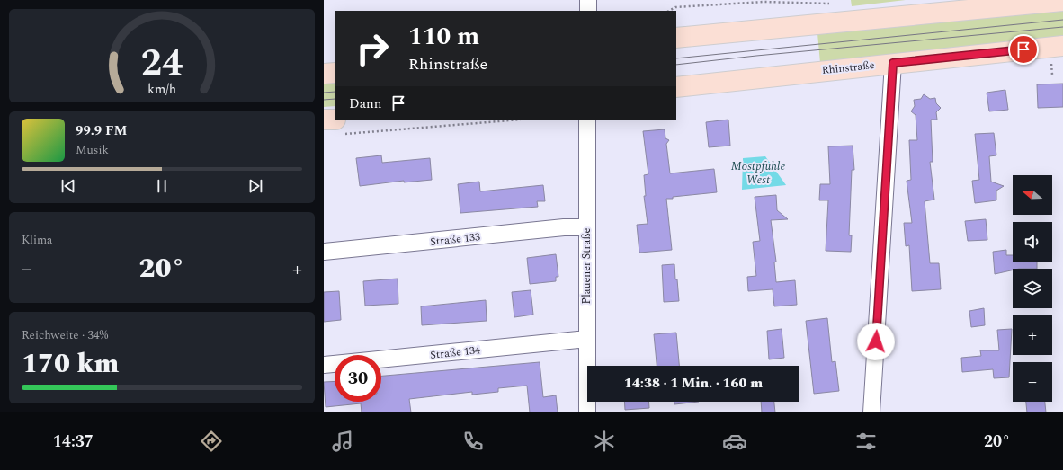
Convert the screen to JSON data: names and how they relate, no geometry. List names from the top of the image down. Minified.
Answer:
{"streets":{"main road":["Rhinstraße"],"street":["Straße 133","Plauener Straße","Straße 134"]},"crossings":[["Straße 133","Plauener Straße"],["Plauener Straße","Straße 134"]],"water":["Mostpfuhle West"],"north":"left","page":{"turn":["110 m","Rhinstraße"],"then":"Dann","song":["99.9 FM","Musik"],"map_buttons":["+","−"],"tile":["Klima",["Reichweite · 34%","170 km"]],"heat":["−","20°","+"],"limit":"30","trip":"14:38 · 1 Min. · 160 m","tabs":["14:37","20°"],"gauge":["24","km/h"]}}
